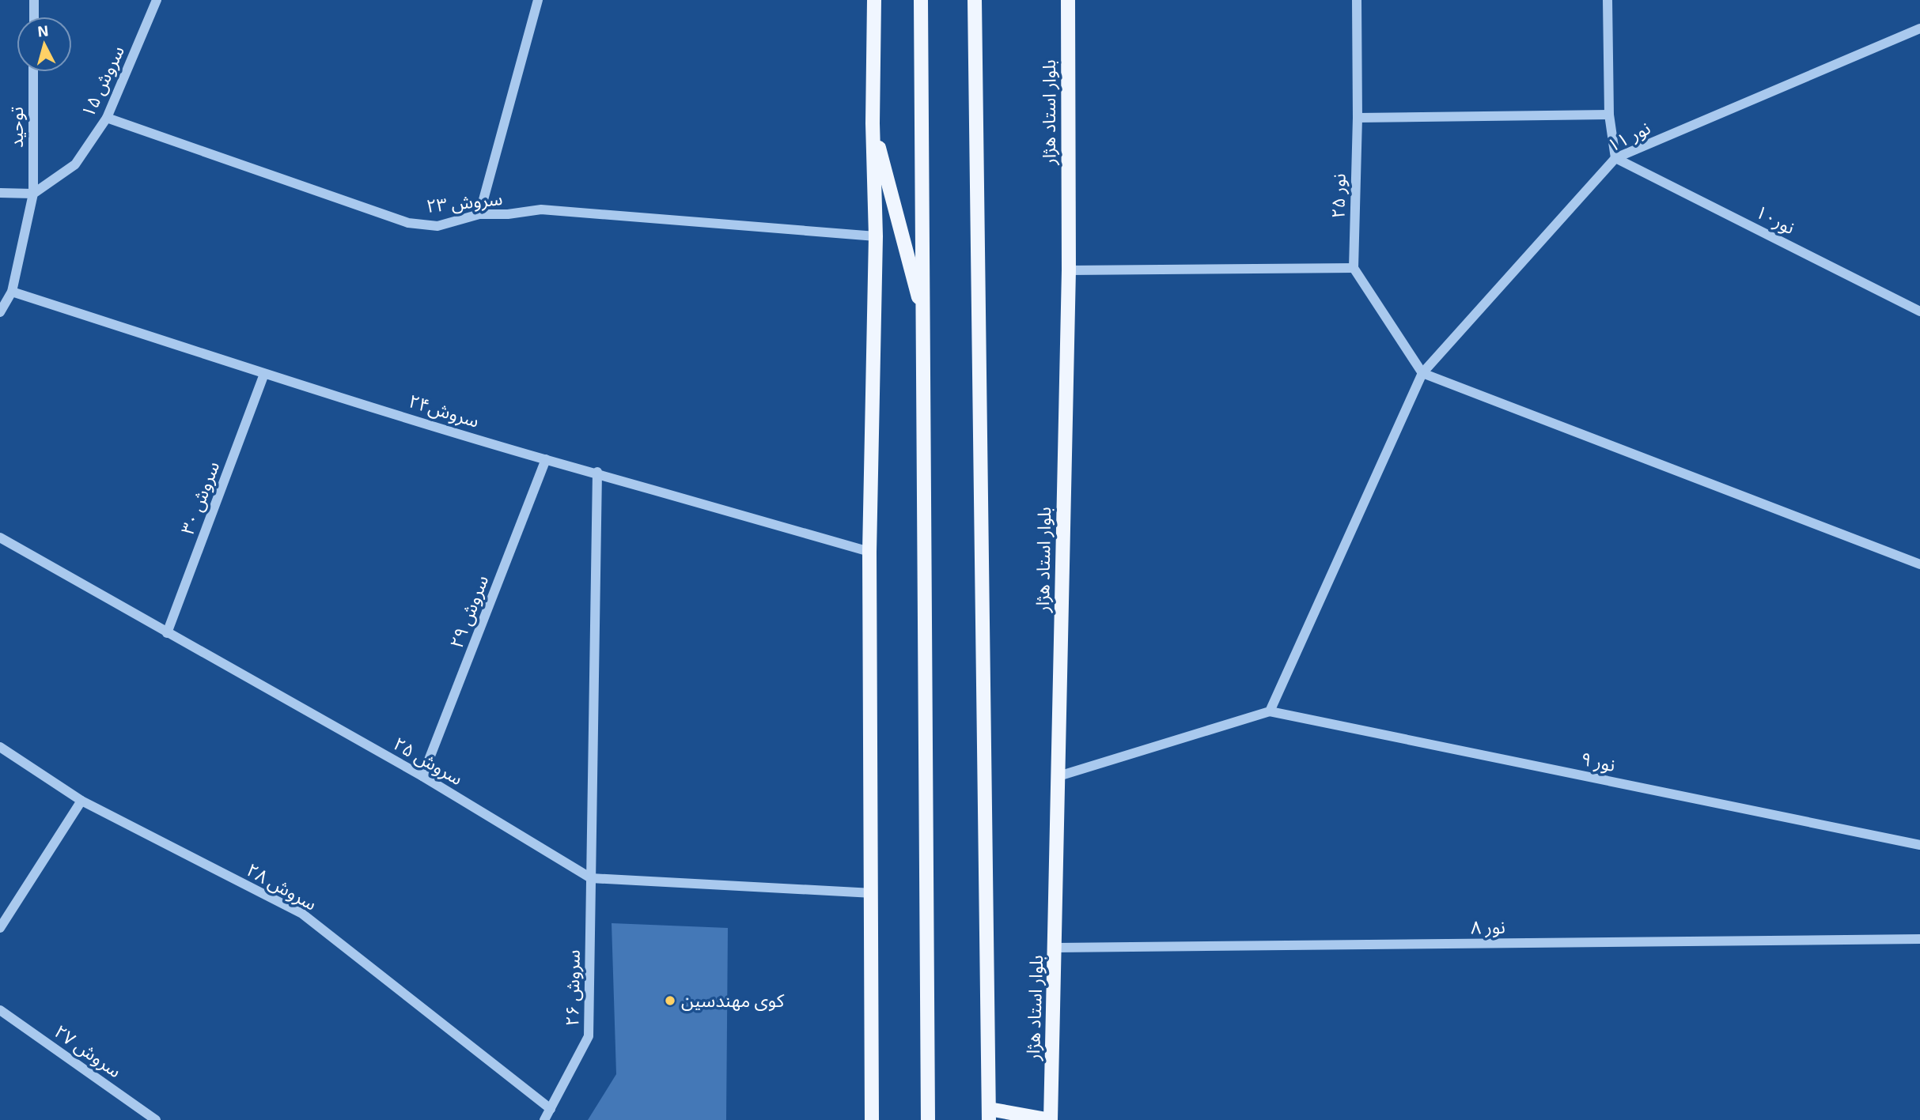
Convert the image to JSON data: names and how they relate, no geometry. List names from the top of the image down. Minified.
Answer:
{"streets":{"main road":["بلوار استاد هژار"],"street":["سروش ۱۵","توحید","نور ۱۱","نور ۲۵","سروش ۲۳","نور۱۰","سروش۲۴","سروش ۳۰","سروش ۲۹","سروش ۲۵","نور ۹","سروش ۲۸","نور ۸","سروش ۲۶","سروش ۲۷"]},"crossings":[["سروش ۱۵","توحید"],["سروش ۱۵","سروش ۲۳"],["بلوار استاد هژار","نور ۸"],["نور ۱۱","نور۱۰"],["نور ۱۱","نور ۹"],["سروش۲۴","سروش ۳۰"],["سروش۲۴","سروش ۲۹"],["سروش۲۴","سروش ۲۶"],["سروش ۳۰","سروش ۲۵"],["سروش ۲۹","سروش ۲۵"],["سروش ۲۵","سروش ۲۶"],["سروش ۲۸","سروش ۲۶"]],"places":["کوی مهندسین"],"north":"top"}
